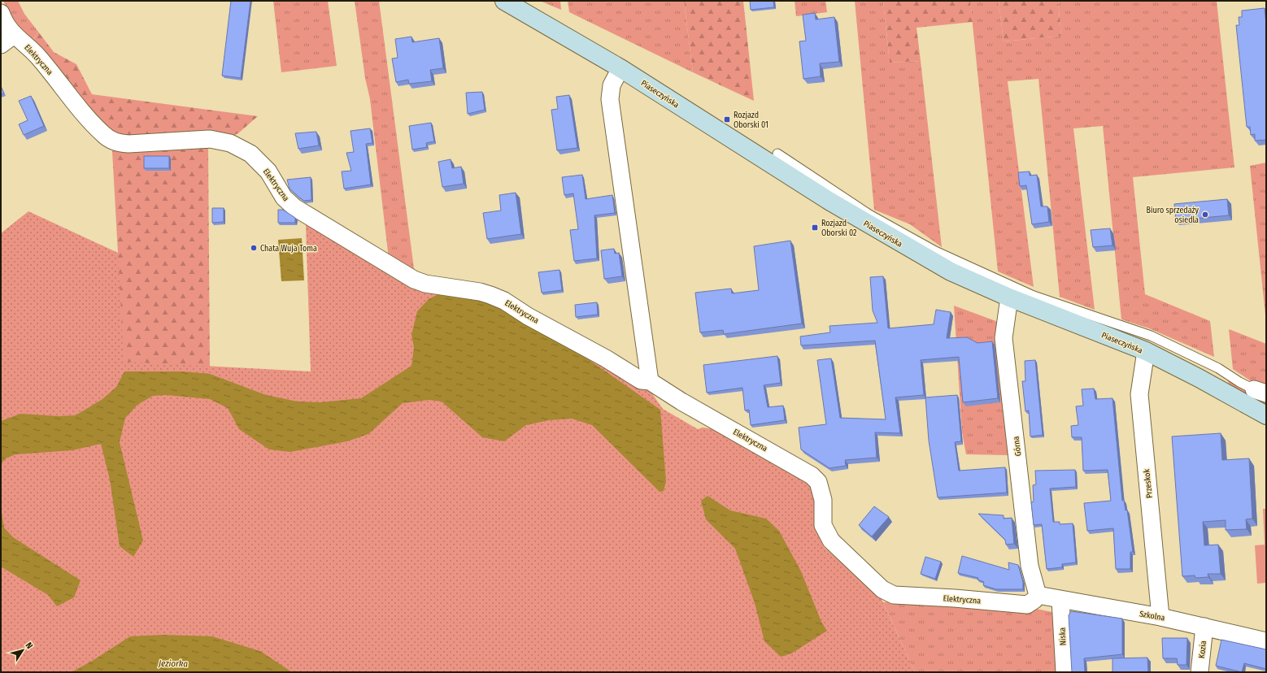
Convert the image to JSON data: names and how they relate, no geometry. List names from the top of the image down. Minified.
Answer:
{"streets":{"main road":["Piaseczyńska"],"street":["Elektryczna","Górna","Przeskok","Szkolna","Niska","Kozia"]},"crossings":[["Elektryczna","Górna"],["Elektryczna","Szkolna"],["Piaseczyńska","Górna"],["Piaseczyńska","Przeskok"],["Górna","Szkolna"],["Przeskok","Szkolna"],["Szkolna","Niska"],["Szkolna","Kozia"]],"water":["Jeziorka"],"places":{"transit":["Rozjazd Oborski 01","Rozjazd Oborski 02"],"other":["Biuro sprzedaży osiedla","Chata Wuja Toma"]},"north":"top right"}
